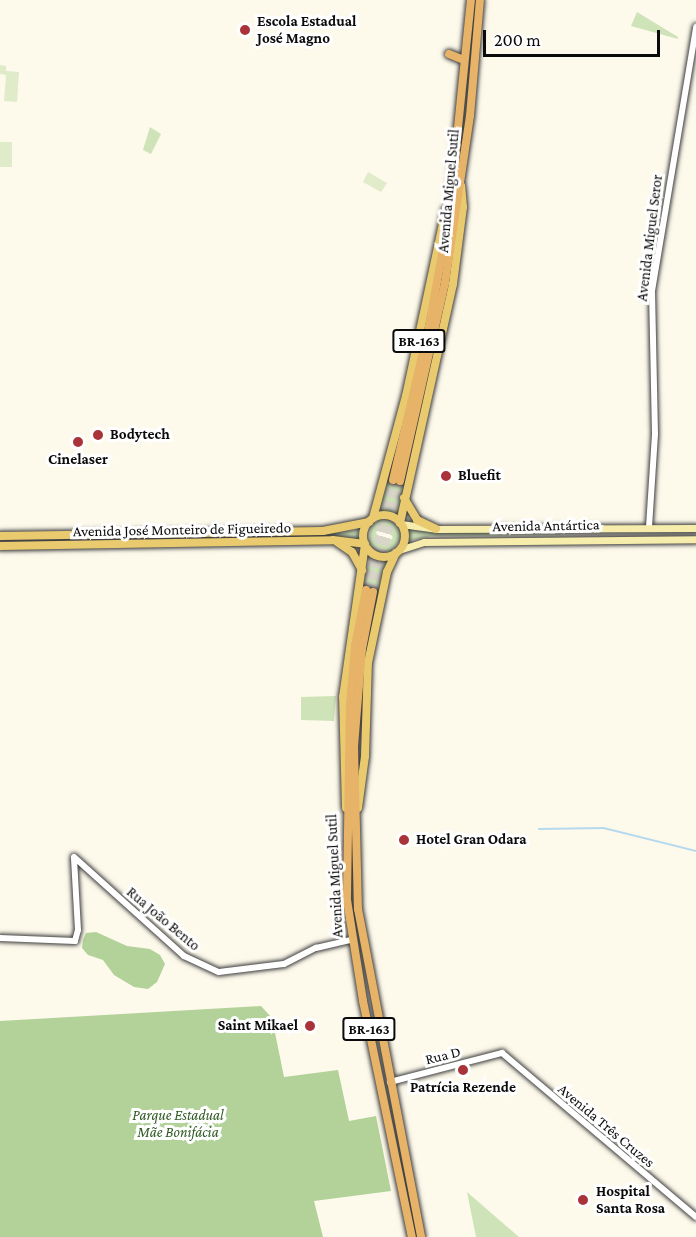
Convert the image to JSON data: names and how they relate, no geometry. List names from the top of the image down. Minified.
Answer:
{"streets":{"highway":["Avenida Miguel Sutil","BR-163"],"main road":["Avenida Antártica","Avenida José Monteiro de Figueiredo"],"street":["Avenida Miguel Seror","Rua João Bento","Rua D","Avenida Três Cruzes"]},"crossings":[["Avenida Miguel Sutil","BR-163"],["Avenida Miguel Sutil","Avenida Antártica"],["Avenida Miguel Sutil","Avenida José Monteiro de Figueiredo"],["Avenida Miguel Sutil","Rua João Bento"],["Avenida Miguel Sutil","Rua D"],["Avenida Miguel Seror","Avenida Antártica"],["BR-163","Avenida Antártica"],["BR-163","Avenida José Monteiro de Figueiredo"],["Avenida Antártica","Avenida José Monteiro de Figueiredo"],["Rua D","Avenida Três Cruzes"]],"parks":["Parque Estadual Mãe Bonifácia"],"places":["Escola Estadual José Magno","Bodytech","Cinelaser","Bluefit","Hotel Gran Odara","Saint Mikael","Patrícia Rezende","Hospital Santa Rosa"],"scale_bar":"200 m"}
